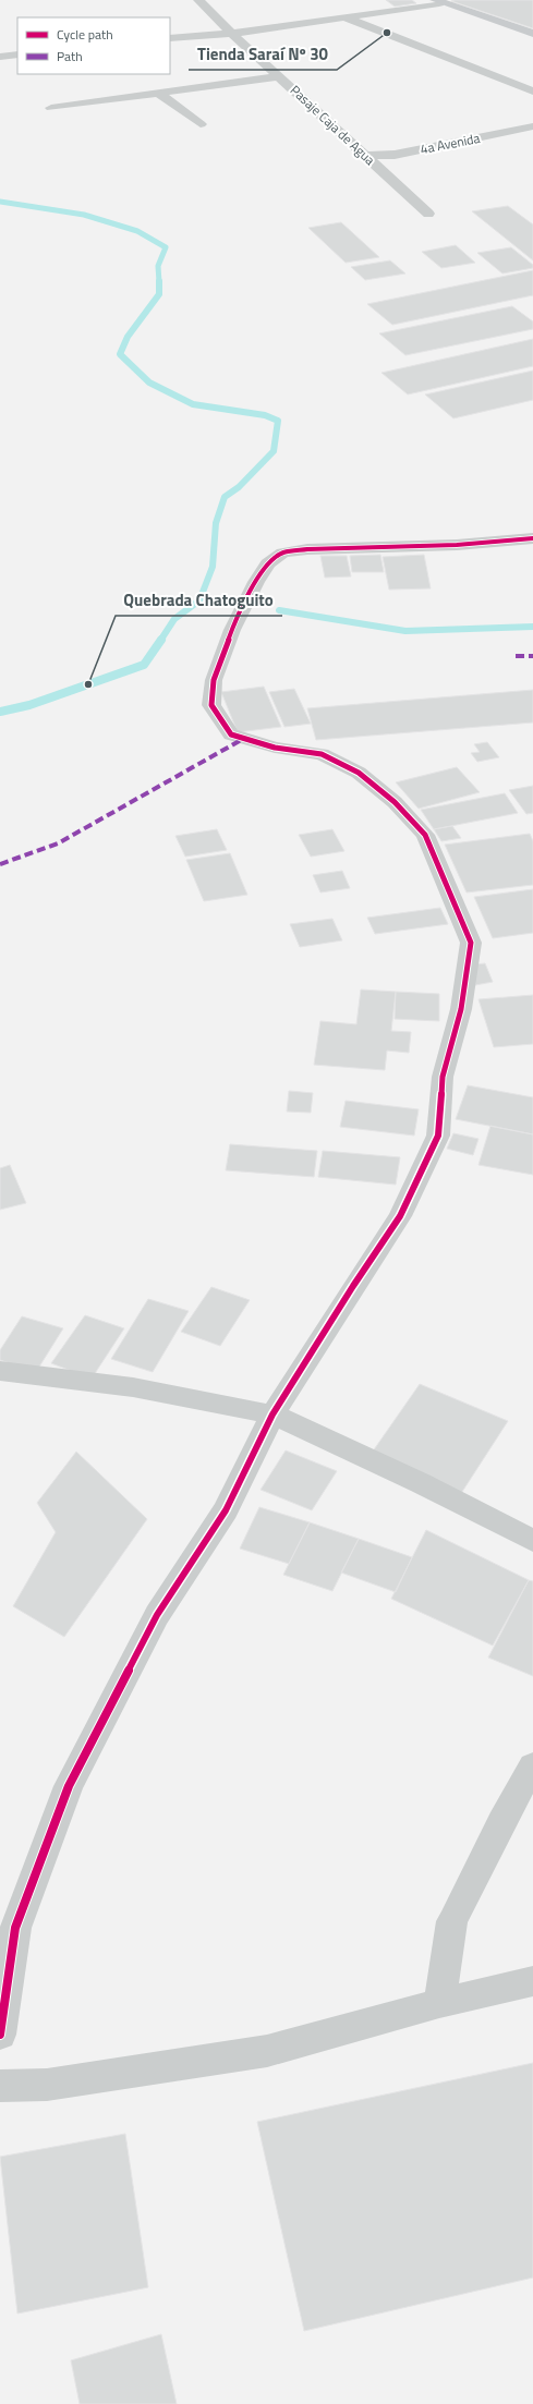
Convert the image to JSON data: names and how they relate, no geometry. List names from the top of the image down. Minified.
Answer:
{"streets":{"street":["Pasaje Caja de Agua","4a Avenida"]},"crossings":[["Pasaje Caja de Agua","4a Avenida"]],"places":["Tienda Saraí Nº 30","Quebrada Chatoguito"],"legend":["Cycle path","Path"]}
